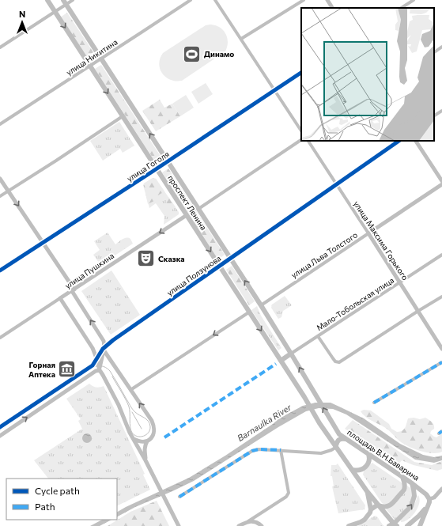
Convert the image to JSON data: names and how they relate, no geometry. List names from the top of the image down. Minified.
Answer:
{"streets":{"main road":["проспект Ленина","площадь В.Н.Баварина"],"street":["улица Никитина","улица Гоголя","улица Максима Горького","улица Льва Толстого","улица Пушкина","улица Ползунова","Мало-Тобольская улица"]},"crossings":[["улица Никитина","проспект Ленина"],["улица Гоголя","проспект Ленина"],["проспект Ленина","улица Льва Толстого"],["проспект Ленина","улица Пушкина"],["проспект Ленина","улица Ползунова"],["проспект Ленина","Мало-Тобольская улица"],["проспект Ленина","площадь В.Н.Баварина"],["улица Максима Горького","улица Льва Толстого"],["улица Максима Горького","улица Ползунова"],["улица Максима Горького","Мало-Тобольская улица"]],"one_way":["улица Пушкина"],"water":["Barnaulka River"],"places":{"sports":["Динамо"],"theatre":["Сказка"],"museum":["Горная Аптека"]},"legend":["Cycle path","Path"],"north":"top"}
